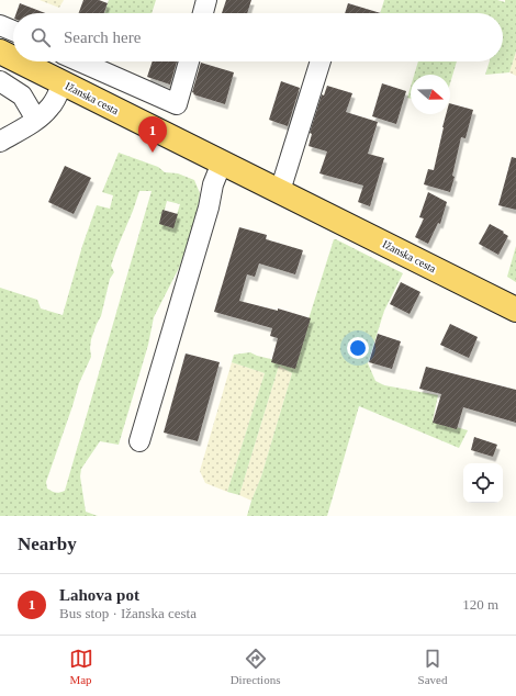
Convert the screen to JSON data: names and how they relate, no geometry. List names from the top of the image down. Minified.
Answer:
{"streets":{"main road":["Ižanska cesta"]},"north":"right","page":{"search":"Search here","pins":"1","heading":"Nearby","list":[{"mark":"1","name":"Lahova pot","note":"Bus stop · Ižanska cesta","value":"120 m"}],"nav":["Map","Directions","Saved"]}}
